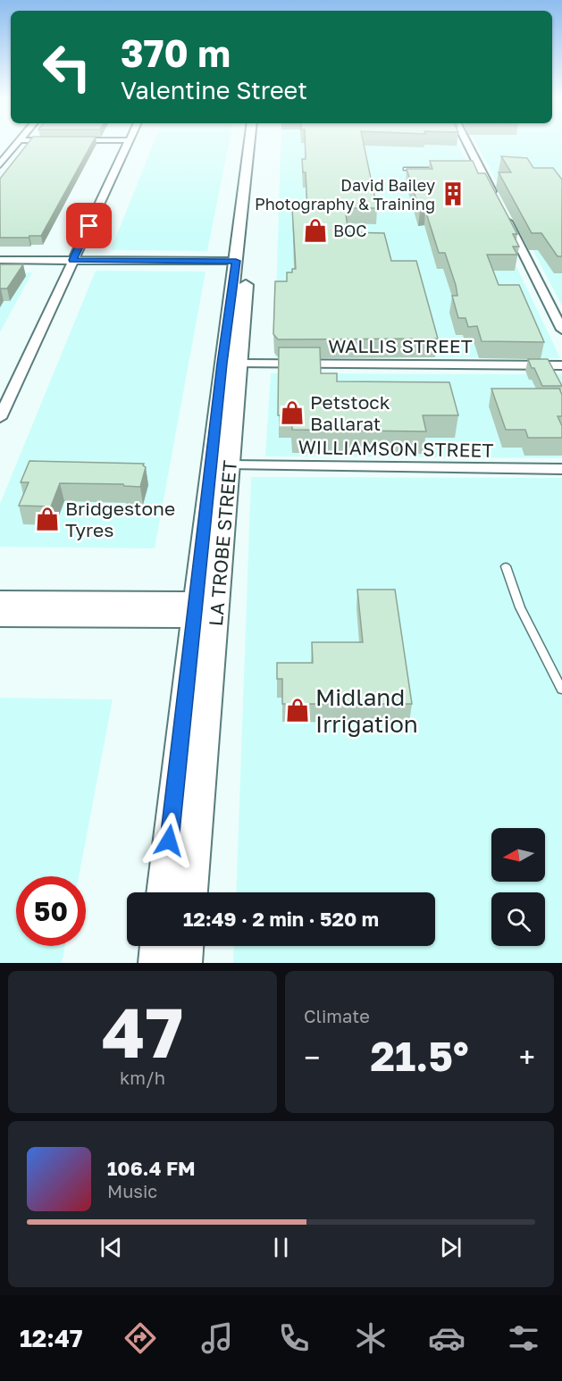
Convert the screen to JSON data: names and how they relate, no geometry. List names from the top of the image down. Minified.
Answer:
{"streets":{"main road":["LA TROBE STREET"],"street":["WALLIS STREET","WILLIAMSON STREET"]},"crossings":[["WALLIS STREET","LA TROBE STREET"],["WILLIAMSON STREET","LA TROBE STREET"]],"places":{"building":["David Bailey Photography & Training"],"shop":["BOC","Petstock Ballarat","Bridgestone Tyres","Midland Irrigation"]},"north":"left","page":{"turn":["370 m","Valentine Street"],"limit":"50","trip":"12:49 · 2 min · 520 m","tile":[["47","km/h"],"Climate"],"heat":["−","21.5°","+"],"song":["106.4 FM","Music"],"tabs":"12:47"}}
